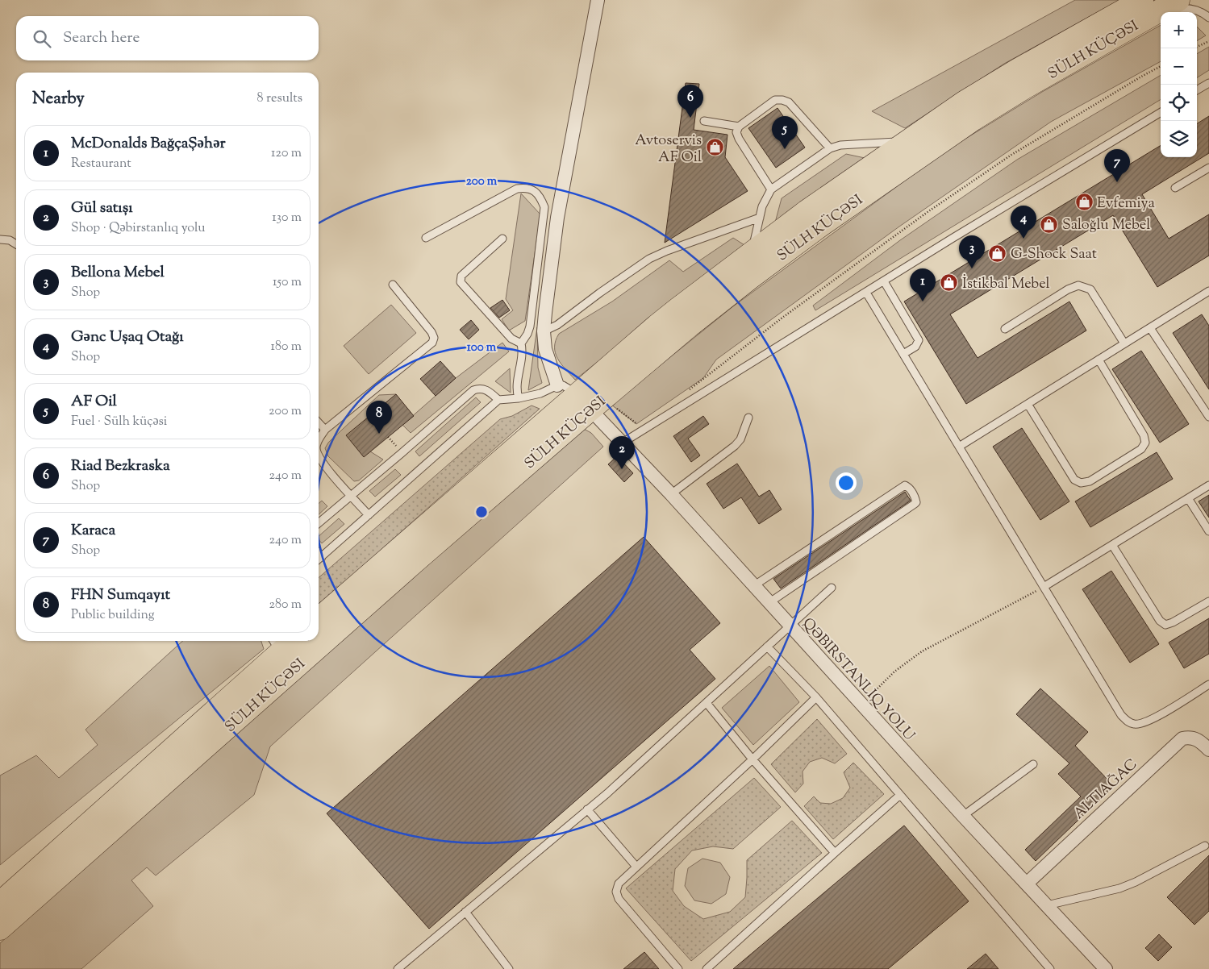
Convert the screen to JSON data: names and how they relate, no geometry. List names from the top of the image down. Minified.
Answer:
{"streets":{"highway":["SÜLH KÜÇƏSI"]},"places":{"shop":["Avtoservis AF Oil","Evfemiya","Saloğlu Mebel","G-Shock Saat","İstikbal Mebel"]},"page":{"map_buttons":["+","−"],"search":"Search here","heading":["Nearby","8 results"],"pins":["6","5","7","4","3","1","8","2"],"list":[{"mark":"1","name":"McDonalds BağçaŞəhər","note":"Restaurant","value":"120 m"},{"mark":"2","name":"Gül satışı","note":"Shop · Qəbirstanlıq yolu","value":"130 m"},{"mark":"3","name":"Bellona Mebel","note":"Shop","value":"150 m"},{"mark":"4","name":"Gənc Uşaq Otağı","note":"Shop","value":"180 m"},{"mark":"5","name":"AF Oil","note":"Fuel · Sülh küçəsi","value":"200 m"},{"mark":"6","name":"Riad Bezkraska","note":"Shop","value":"240 m"},{"mark":"7","name":"Karaca","note":"Shop","value":"240 m"},{"mark":"8","name":"FHN Sumqayıt","note":"Public building","value":"280 m"}]},"rings":["200 m","100 m"]}
